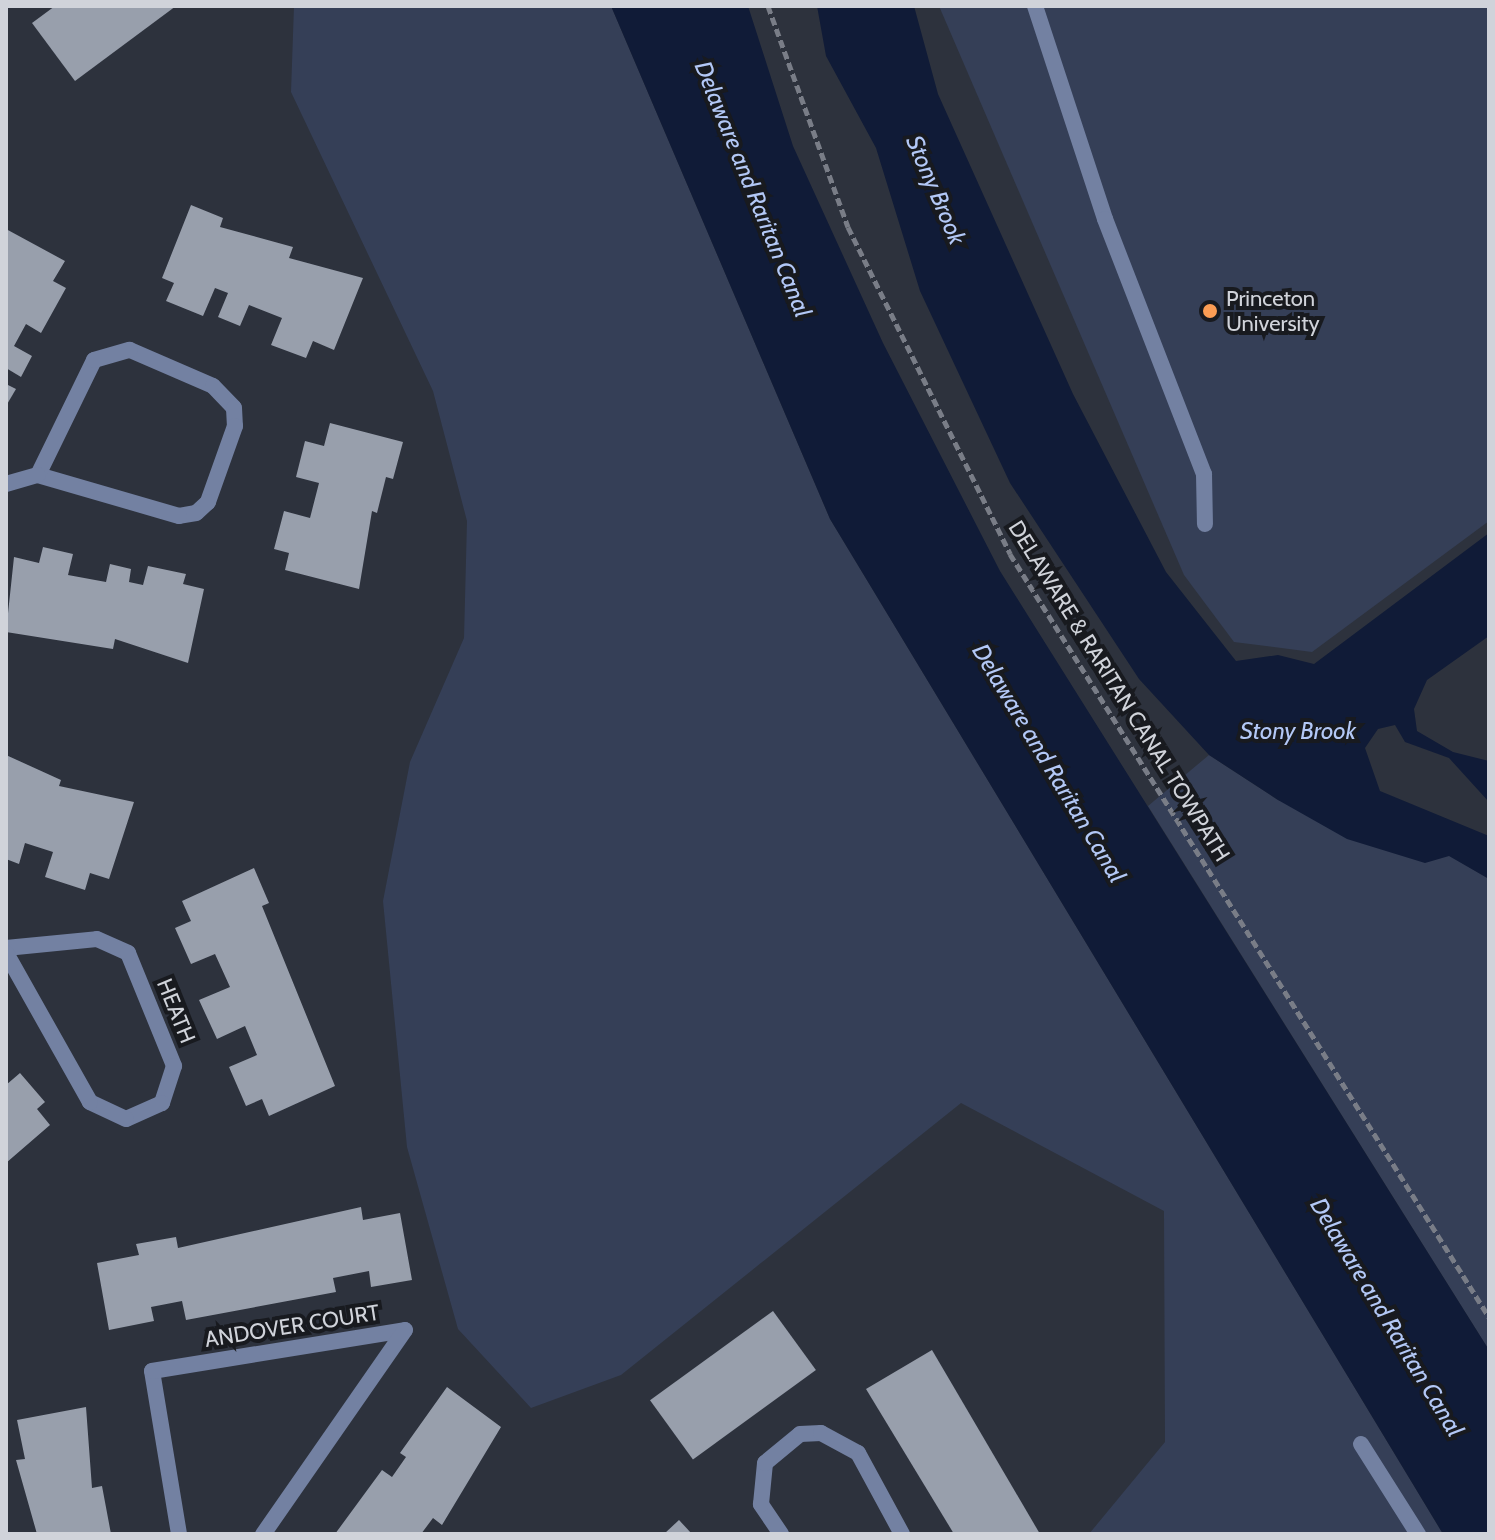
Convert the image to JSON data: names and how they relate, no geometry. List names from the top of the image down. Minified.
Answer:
{"streets":{"street":["HEATH","ANDOVER COURT"],"path":["DELAWARE & RARITAN CANAL TOWPATH"]},"water":["Delaware and Raritan Canal","Stony Brook"],"places":["Princeton University"]}
